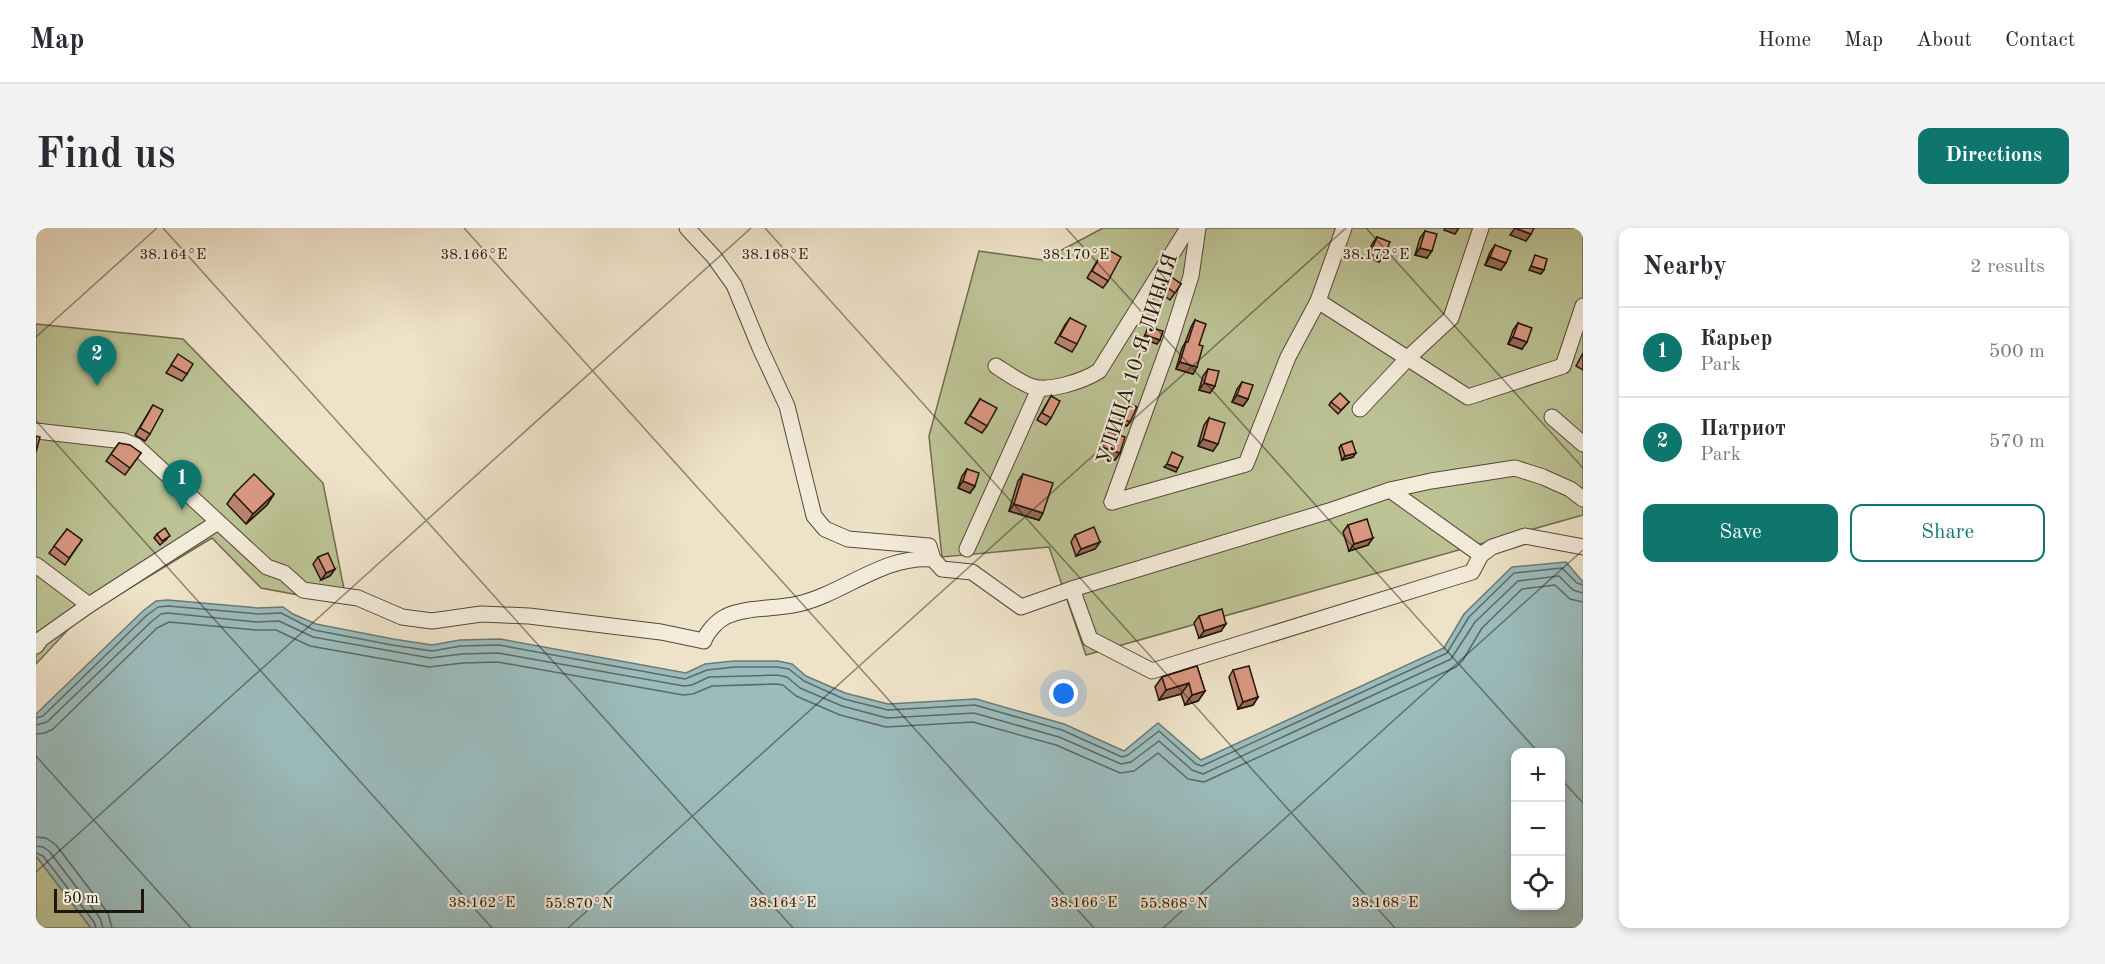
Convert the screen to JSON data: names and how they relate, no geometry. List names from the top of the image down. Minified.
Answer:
{"streets":{"street":["УЛИЦА 10-Я ЛИНИЯ"]},"scale_bar":"50 m","page":{"header":"Map","nav":["Home","Map","About","Contact"],"buttons":["Directions",["Save","Share"]],"title":"Find us","heading":["Nearby","2 results"],"list":[{"mark":"1","name":"Карьер","note":"Park","value":"500 m"},{"mark":"2","name":"Патриот","note":"Park","value":"570 m"}],"pins":["2","1"],"map_buttons":["+","−"],"scale":"50 m"},"coordinates":["38.164°E","38.166°E","38.170°E","38.172°E","38.168°E","38.162°E","55.870°N","55.868°N"]}
